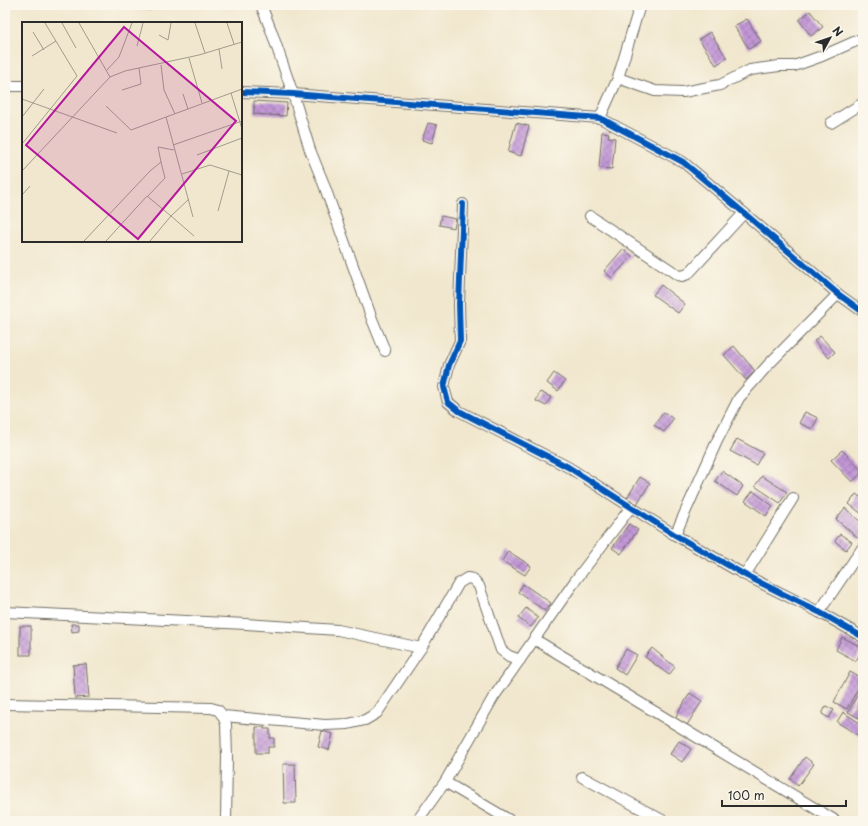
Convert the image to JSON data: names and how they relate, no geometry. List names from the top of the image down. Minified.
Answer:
{"scale_bar":"100 m","north":"top right"}
